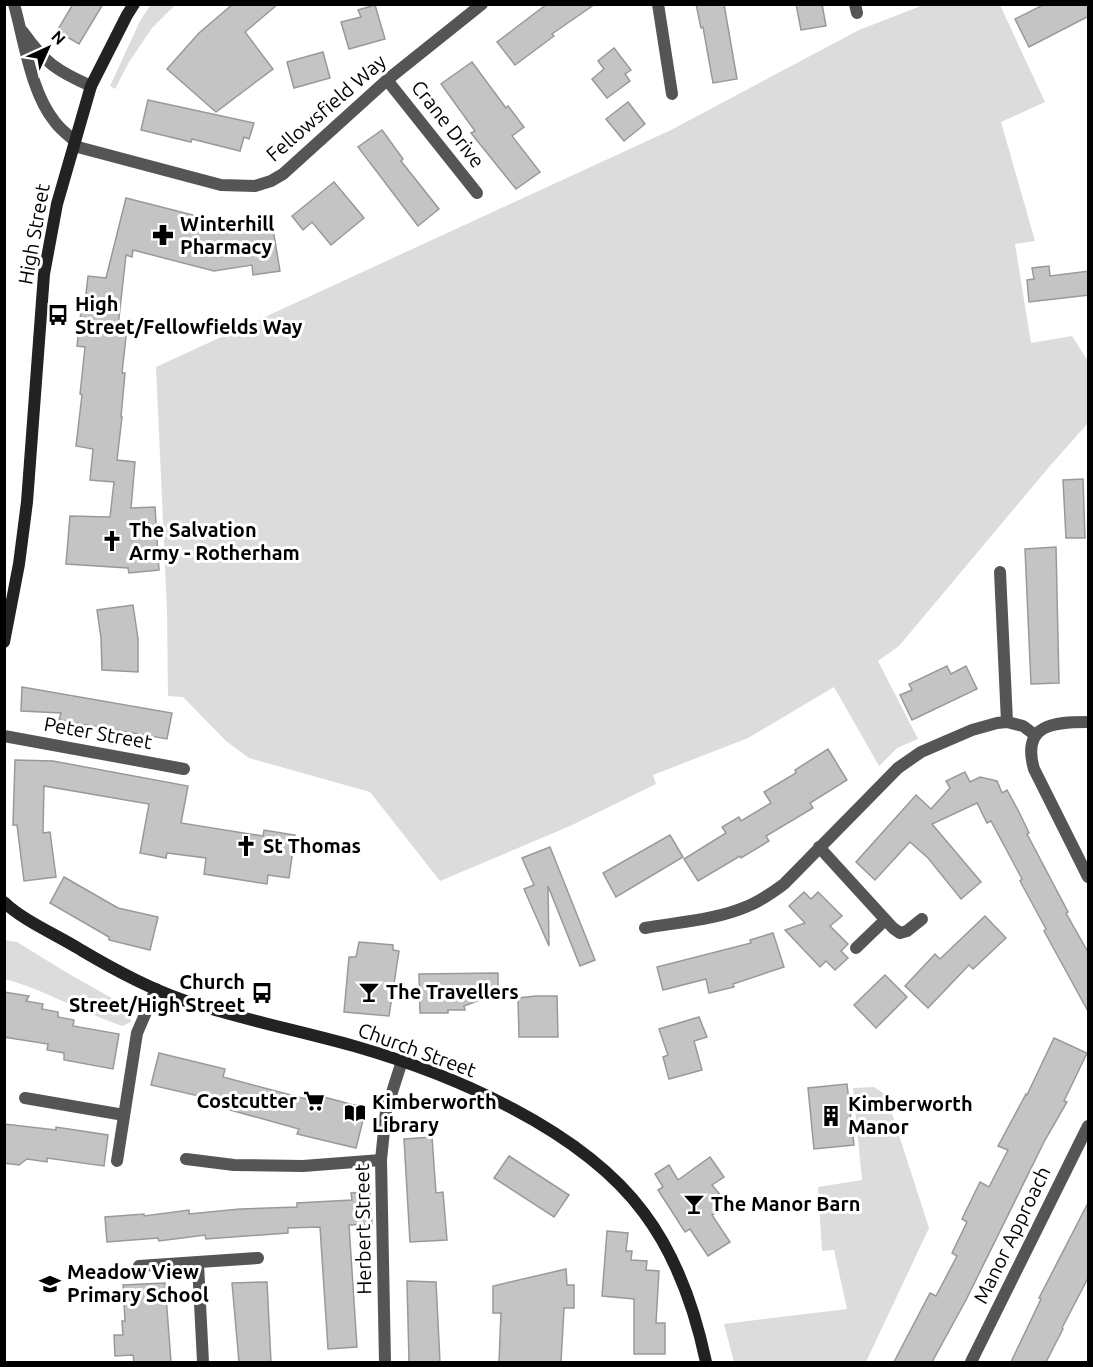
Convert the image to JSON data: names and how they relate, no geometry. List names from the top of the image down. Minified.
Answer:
{"streets":{"street":["Fellowsfield Way","Crane Drive","High Street","Peter Street","Church Street","Herbert Street","Manor Approach"]},"crossings":[["Fellowsfield Way","Crane Drive"],["Fellowsfield Way","High Street"],["Church Street","Herbert Street"]],"places":{"pharmacy":["Winterhill Pharmacy"],"bus stop":["High Street/Fellowfields Way","Church Street/High Street"],"church":["The Salvation Army - Rotherham","St Thomas"],"bar":["The Travellers","The Manor Barn"],"supermarket":["Costcutter"],"library":["Kimberworth Library"],"building":["Kimberworth Manor"],"school or university":["Meadow View Primary School"]},"north":"top right"}
